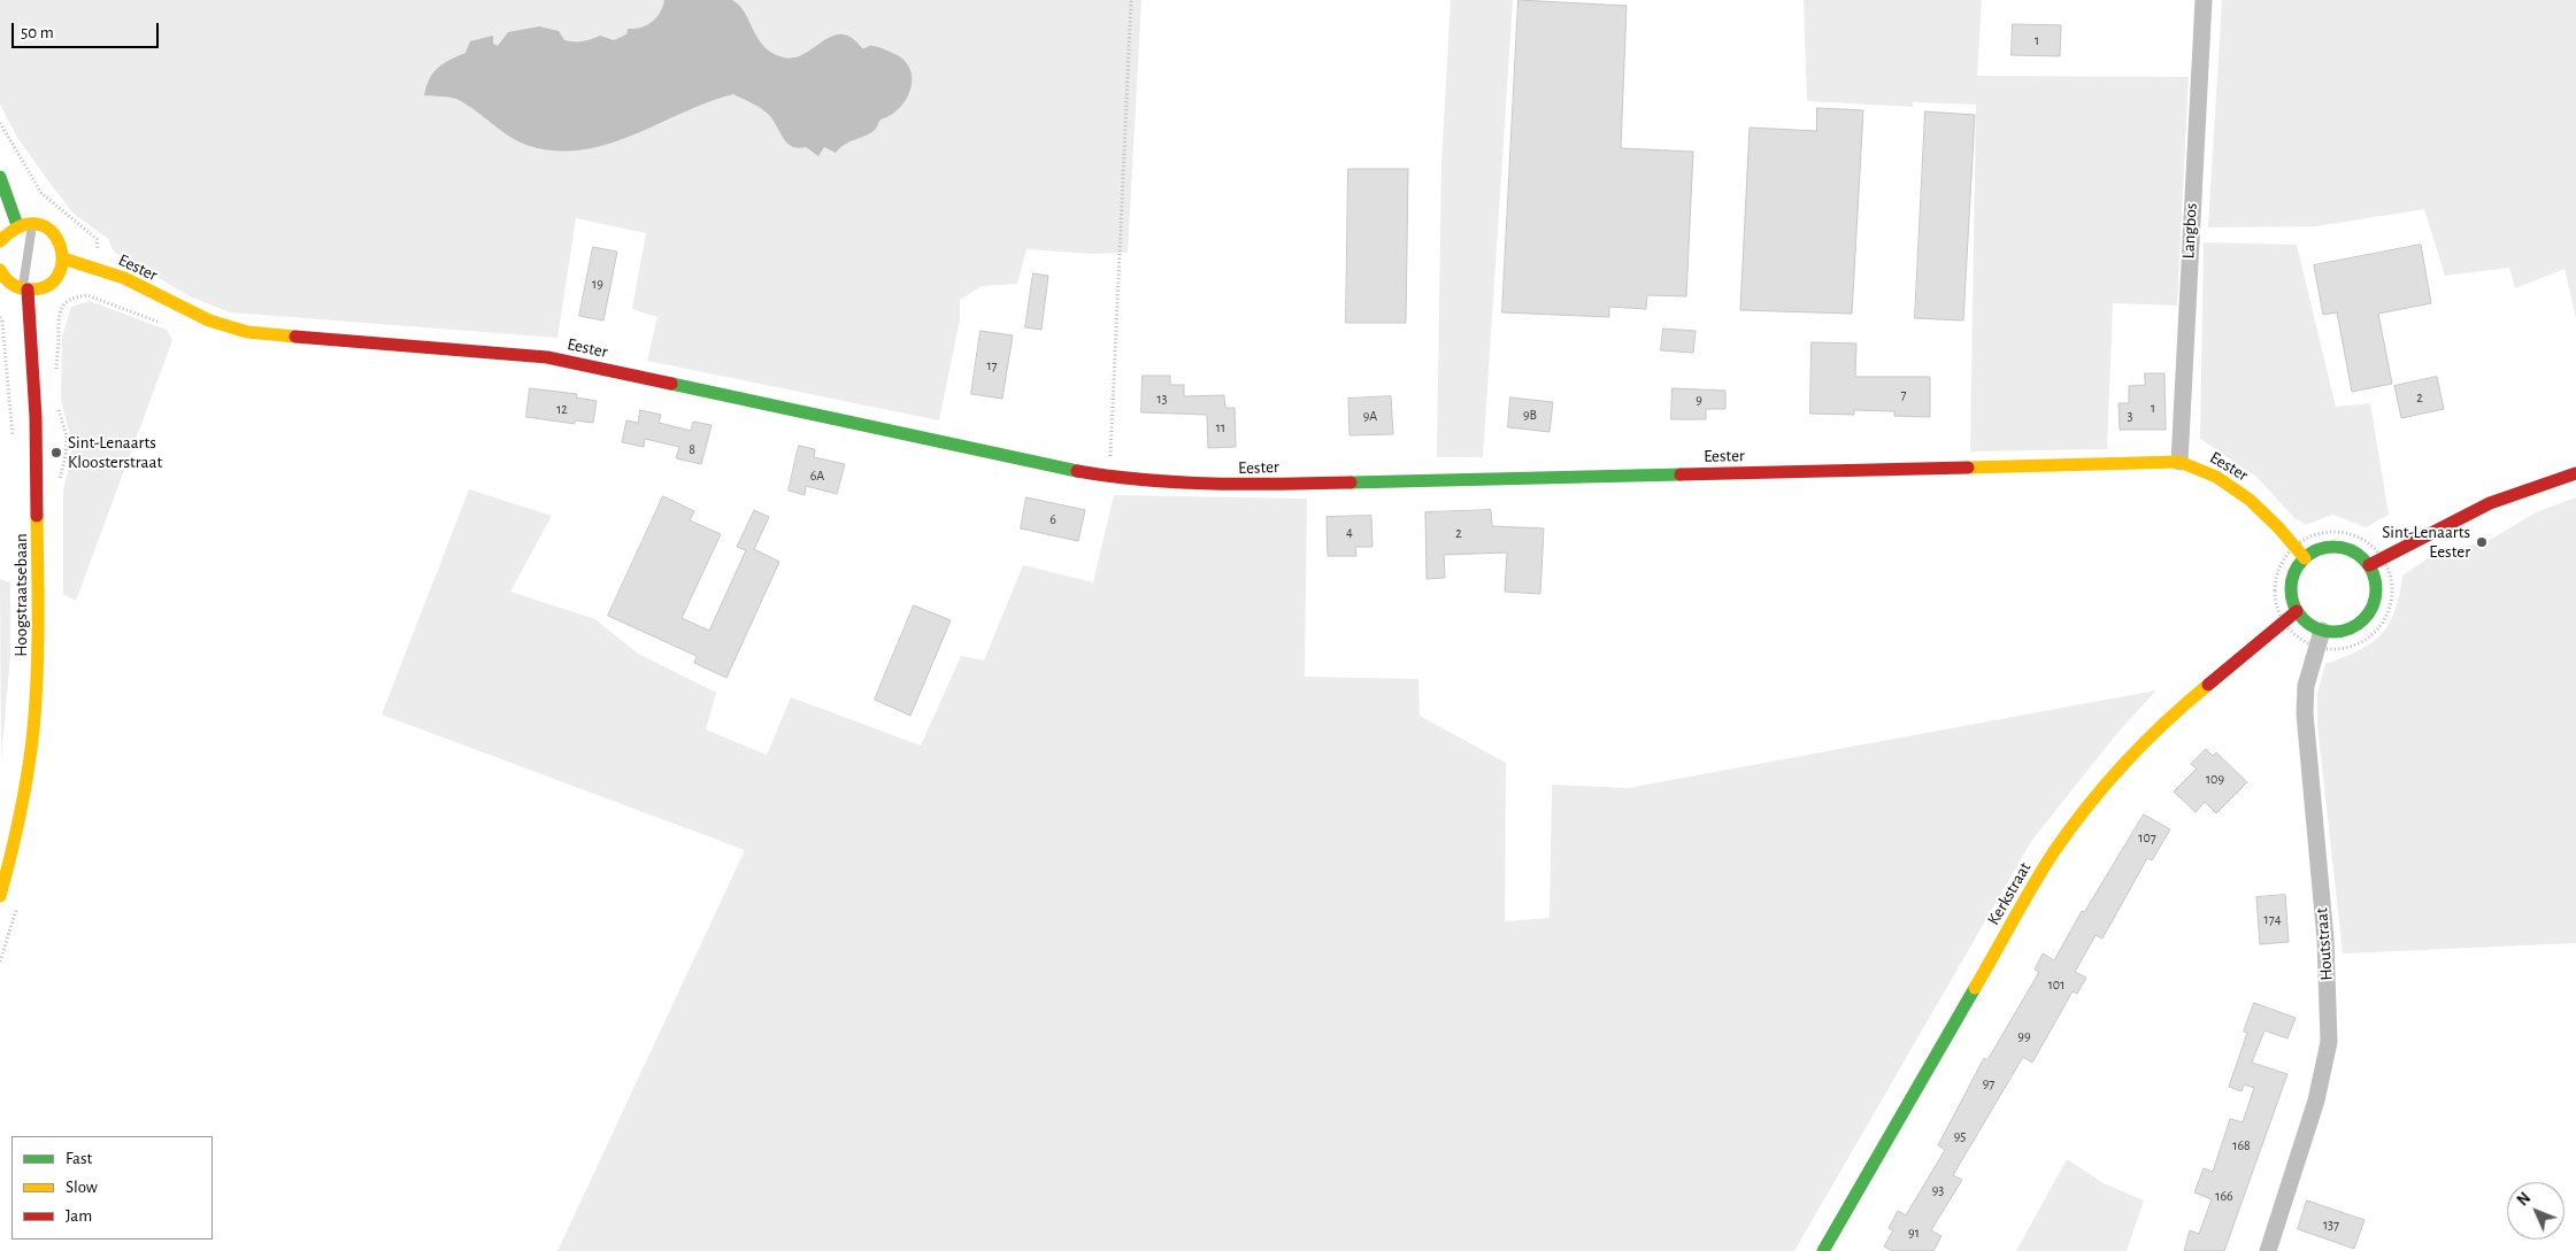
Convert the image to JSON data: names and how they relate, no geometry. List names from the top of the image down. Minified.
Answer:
{"streets":{"main road":["Eester","Hoogstraatsebaan","Kerkstraat"],"street":["Langbos","Houtstraat"]},"crossings":[["Langbos","Eester"],["Eester","Kerkstraat"],["Eester","Houtstraat"],["Kerkstraat","Houtstraat"]],"places":["Sint-Lenaarts Kloosterstraat","Sint-Lenaarts Eester"],"house_numbers":["1","19","17","7","2","13","9","1","12","9B","9A","3","11","8","6A","6","4","2","109","107","174","101","99","97","95","168","93","166","137","91"],"legend":["Fast","Slow","Jam"],"scale_bar":"50 m","north":"top left"}
